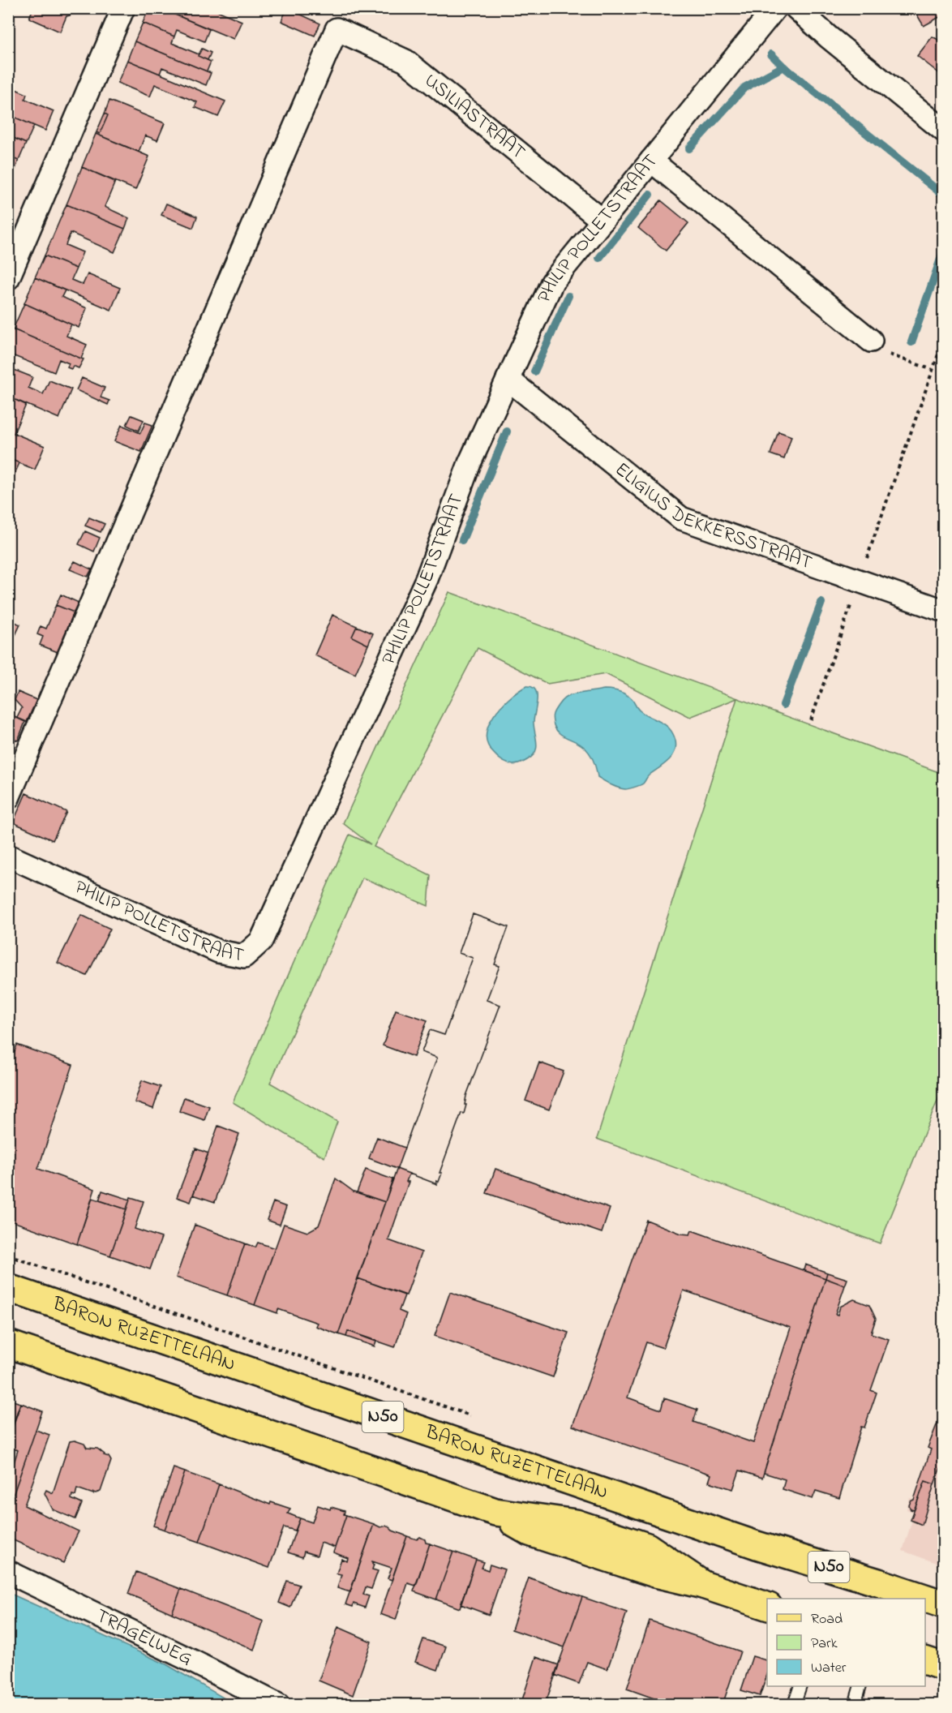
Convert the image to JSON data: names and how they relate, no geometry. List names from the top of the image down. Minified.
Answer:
{"streets":{"main road":["BARON RUZETTELAAN","N50"],"street":["USILIASTRAAT","PHILIP POLLETSTRAAT","ELIGIUS DEKKERSSTRAAT","TRAGELWEG"]},"crossings":[["USILIASTRAAT","PHILIP POLLETSTRAAT"],["PHILIP POLLETSTRAAT","ELIGIUS DEKKERSSTRAAT"]],"legend":["Road","Park","Water"]}
